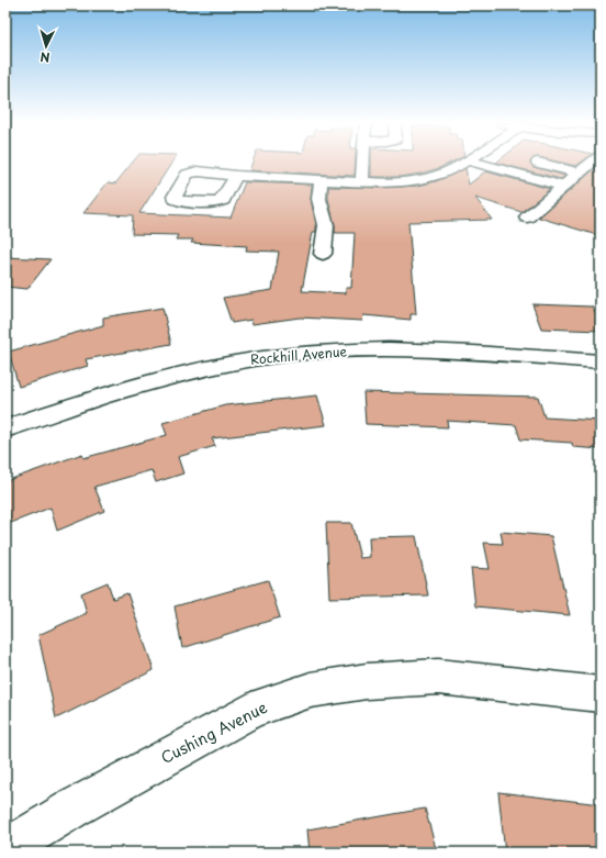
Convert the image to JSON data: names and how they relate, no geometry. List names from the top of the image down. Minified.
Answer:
{"streets":{"street":["Rockhill Avenue","Cushing Avenue"]},"north":"bottom"}
